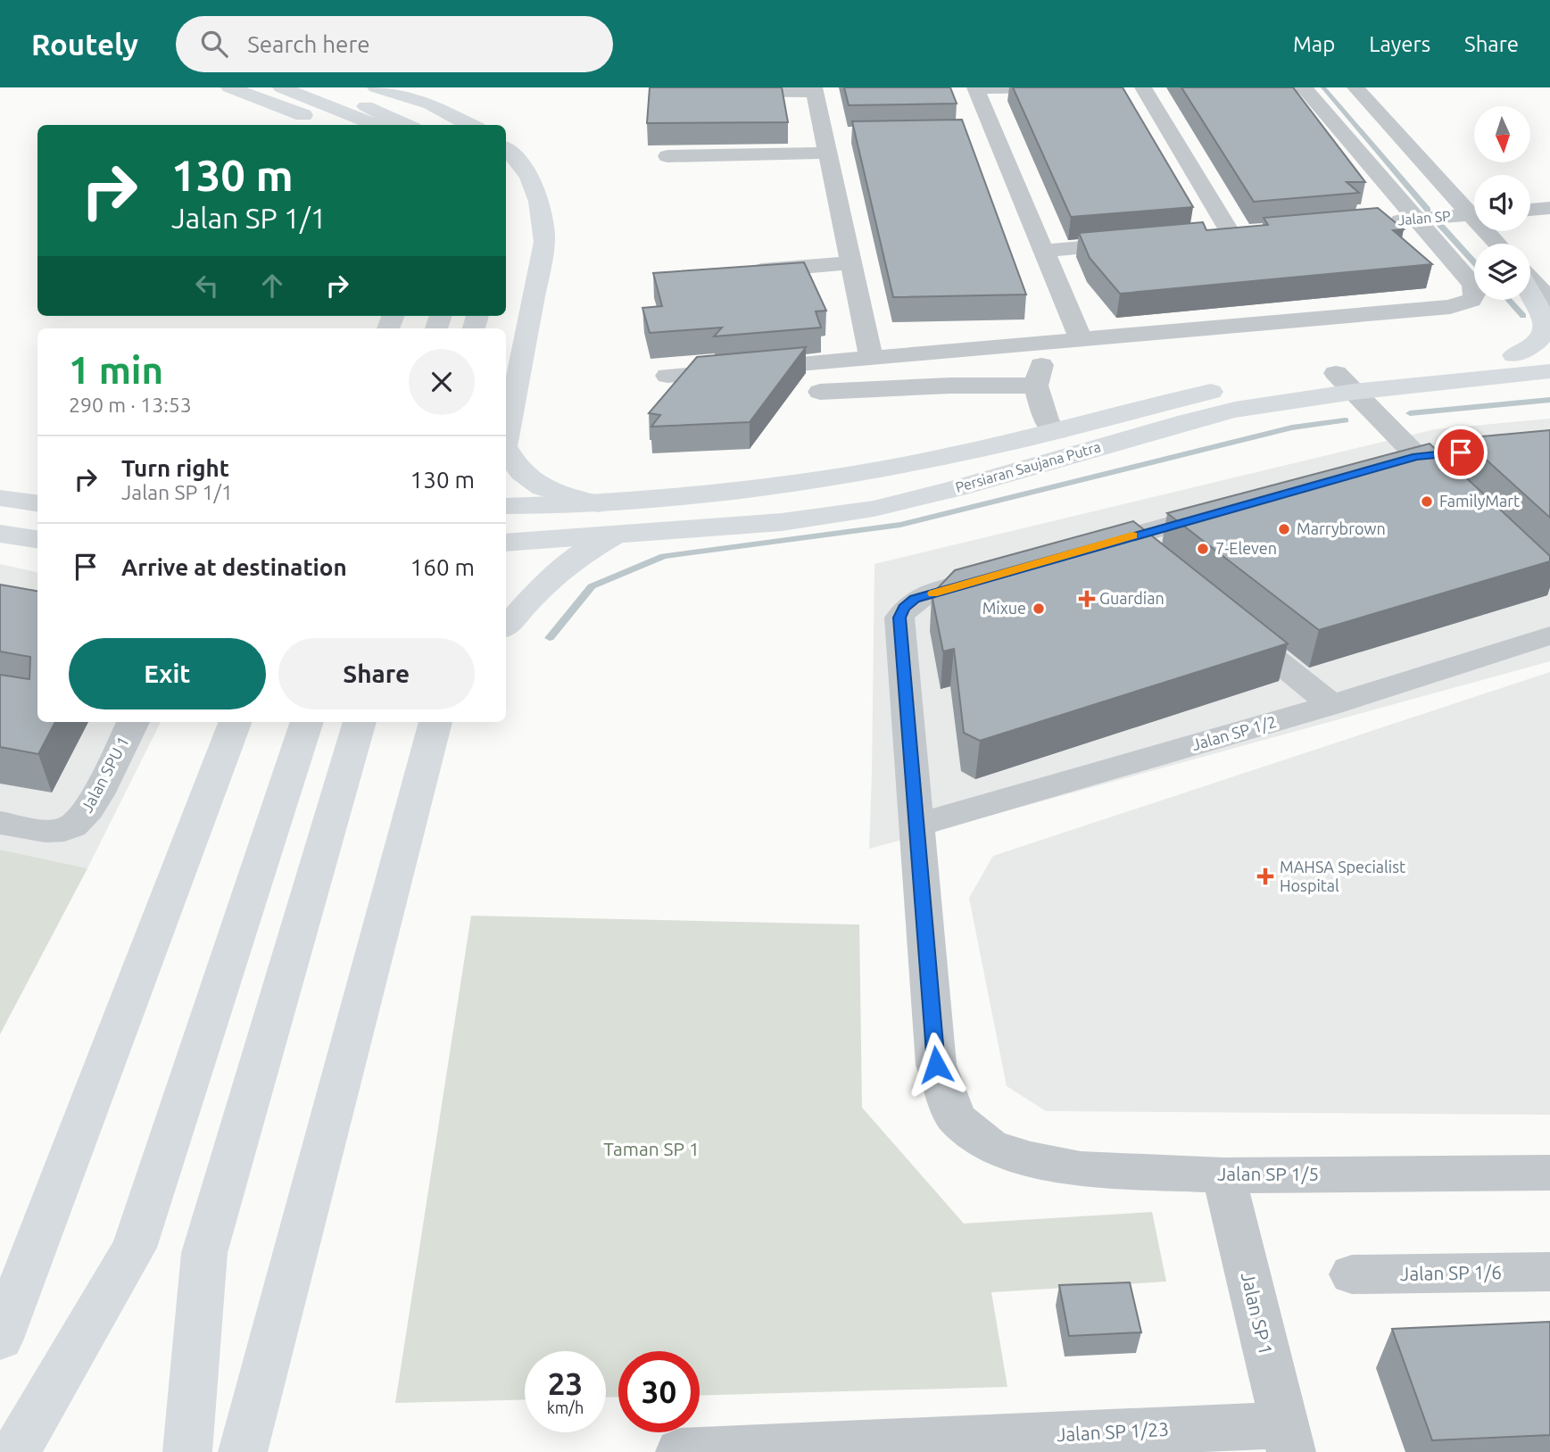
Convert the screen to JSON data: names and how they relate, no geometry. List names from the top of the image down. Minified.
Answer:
{"streets":{"main road":["Persiaran Saujana Putra"],"street":["Jalan SP","Jalan SP 1/2","Jalan SPU 1","Jalan SP 1/5","Jalan SP 1/6","Jalan SP 1","Jalan SP 1/23"]},"crossings":[["Jalan SP 1/2","Jalan SP 1/5"],["Jalan SP 1/5","Jalan SP 1"],["Jalan SP 1","Jalan SP 1/23"]],"parks":["Taman SP 1"],"places":{"other":["FamilyMart","Marrybrown","7-Eleven","Mixue"],"health":["Guardian","MAHSA Specialist Hospital"]},"north":"bottom","page":{"header":"Routely","search":"Search here","nav":["Map","Layers","Share"],"turn":["130 m","Jalan SP 1/1"],"heading":["1 min","290 m · 13:53"],"list":[{"name":"Turn right","note":"Jalan SP 1/1","value":"130 m"},{"name":"Arrive at destination","value":"160 m"}],"buttons":["Exit","Share"],"speed":"23 km/h","limit":"30"}}
